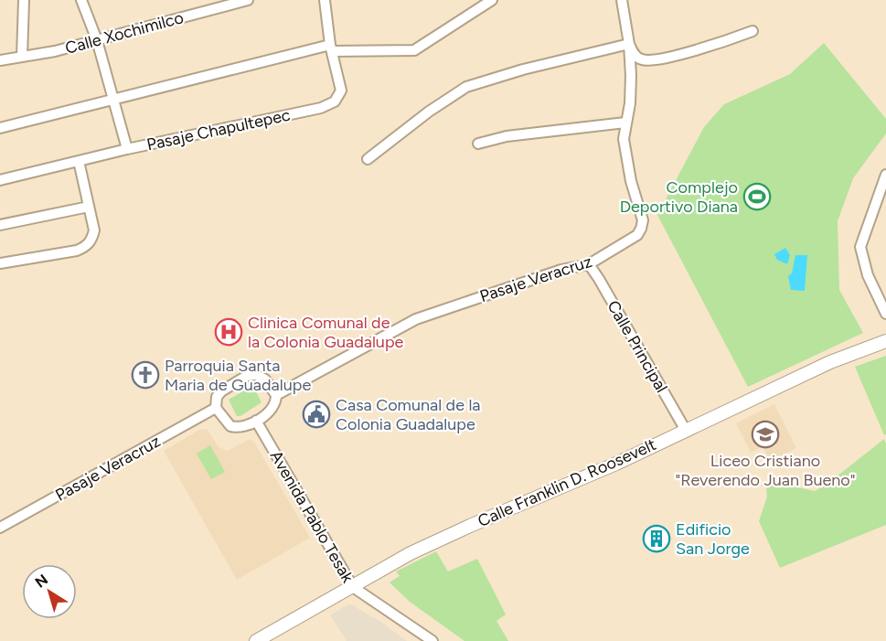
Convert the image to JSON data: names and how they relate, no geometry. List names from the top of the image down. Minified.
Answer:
{"streets":{"main road":["Calle Franklin D. Roosevelt"],"street":["Calle Xochimilco","Pasaje Chapultepec","Pasaje Veracruz","Calle Principal","Avenida Pablo Tesak"]},"crossings":[["Pasaje Veracruz","Calle Principal"],["Pasaje Veracruz","Avenida Pablo Tesak"],["Calle Principal","Calle Franklin D. Roosevelt"],["Calle Franklin D. Roosevelt","Avenida Pablo Tesak"]],"places":{"sports":["Complejo Deportivo Diana"],"hospital":["Clinica Comunal de la Colonia Guadalupe"],"church":["Parroquia Santa Maria de Guadalupe"],"public building":["Casa Comunal de la Colonia Guadalupe"],"school or university":["Liceo Cristiano \"Reverendo Juan Bueno\""],"building":["Edificio San Jorge"]},"north":"top left"}
